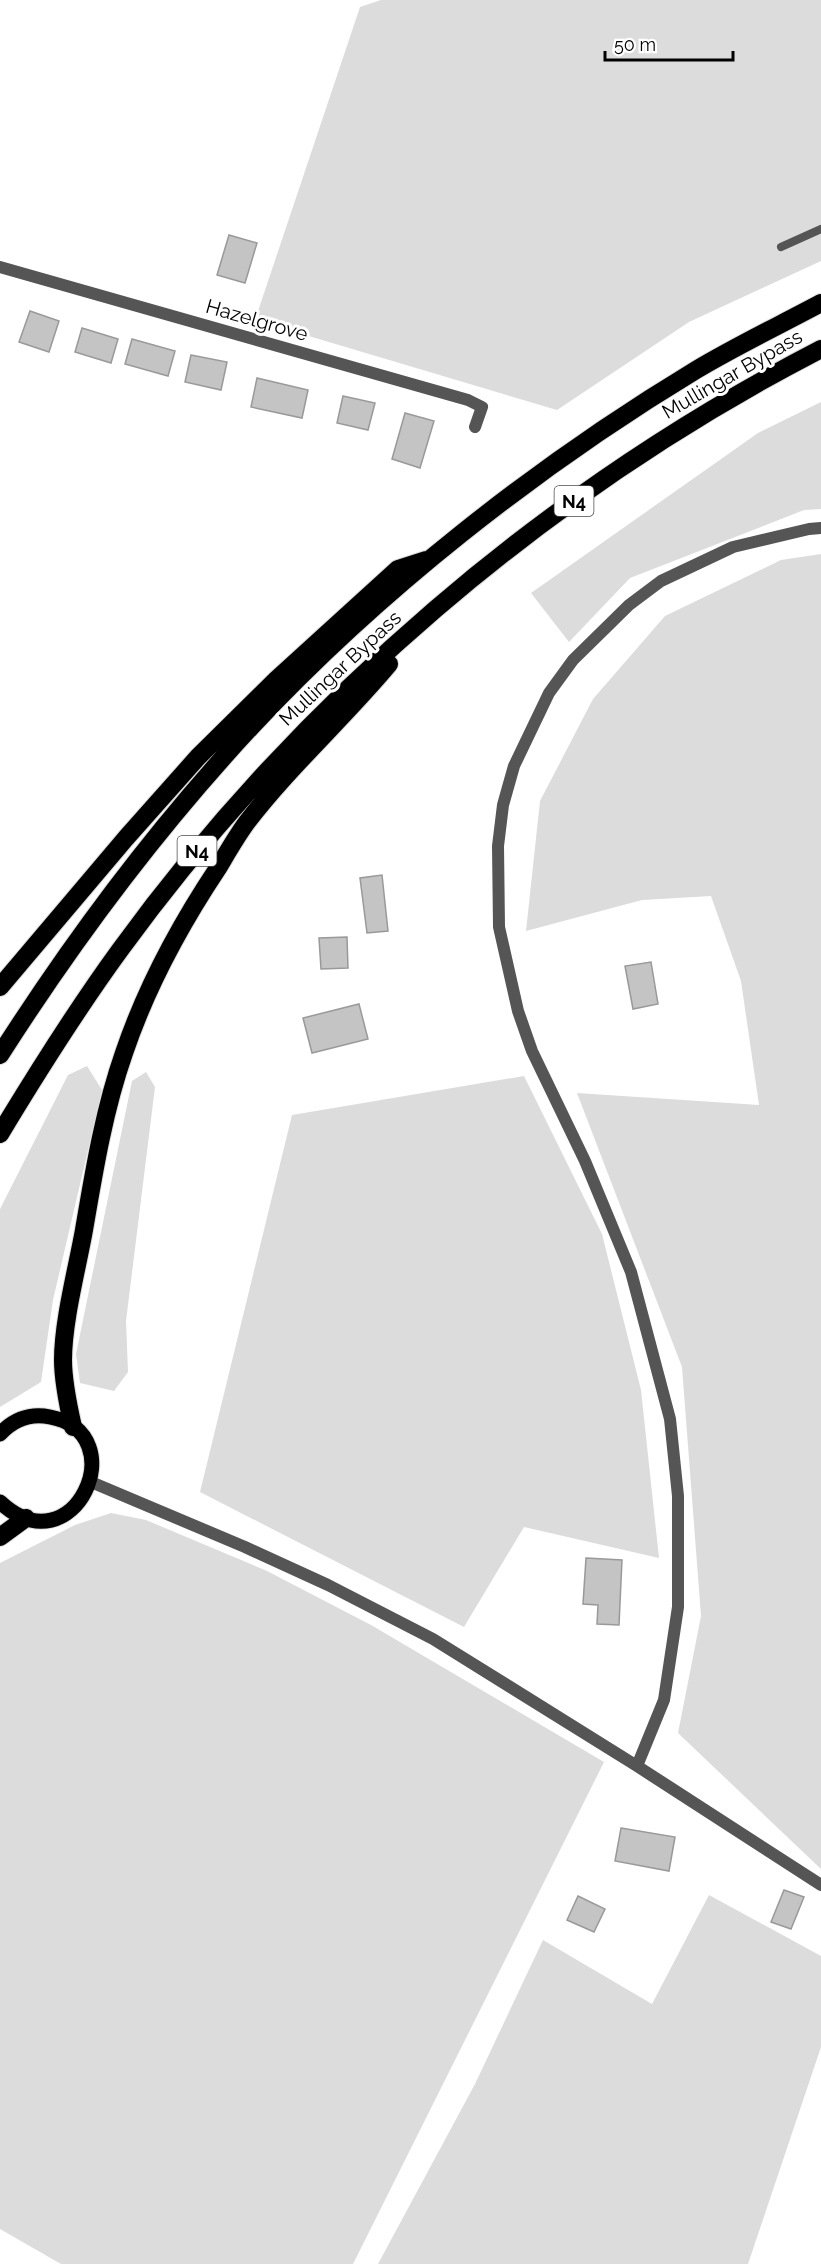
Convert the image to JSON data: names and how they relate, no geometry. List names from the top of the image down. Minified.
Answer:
{"streets":{"highway":["Mullingar Bypass","N4"],"street":["Hazelgrove"]},"crossings":[["Mullingar Bypass","N4"]],"scale_bar":"50 m"}
